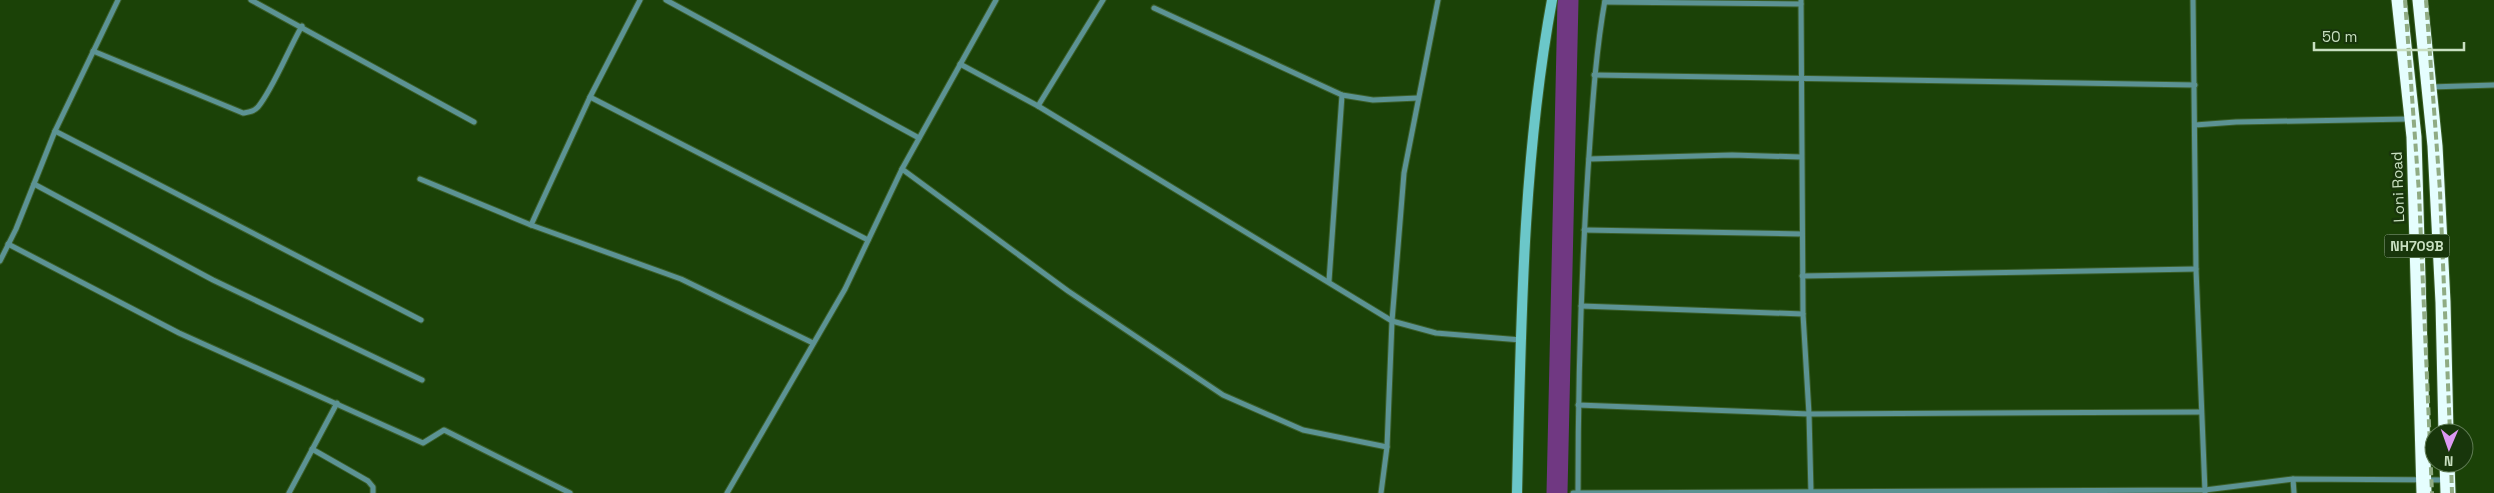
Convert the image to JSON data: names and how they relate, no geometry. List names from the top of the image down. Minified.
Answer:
{"streets":{"highway":["Loni Road","NH709B"]},"scale_bar":"50 m","north":"bottom"}
